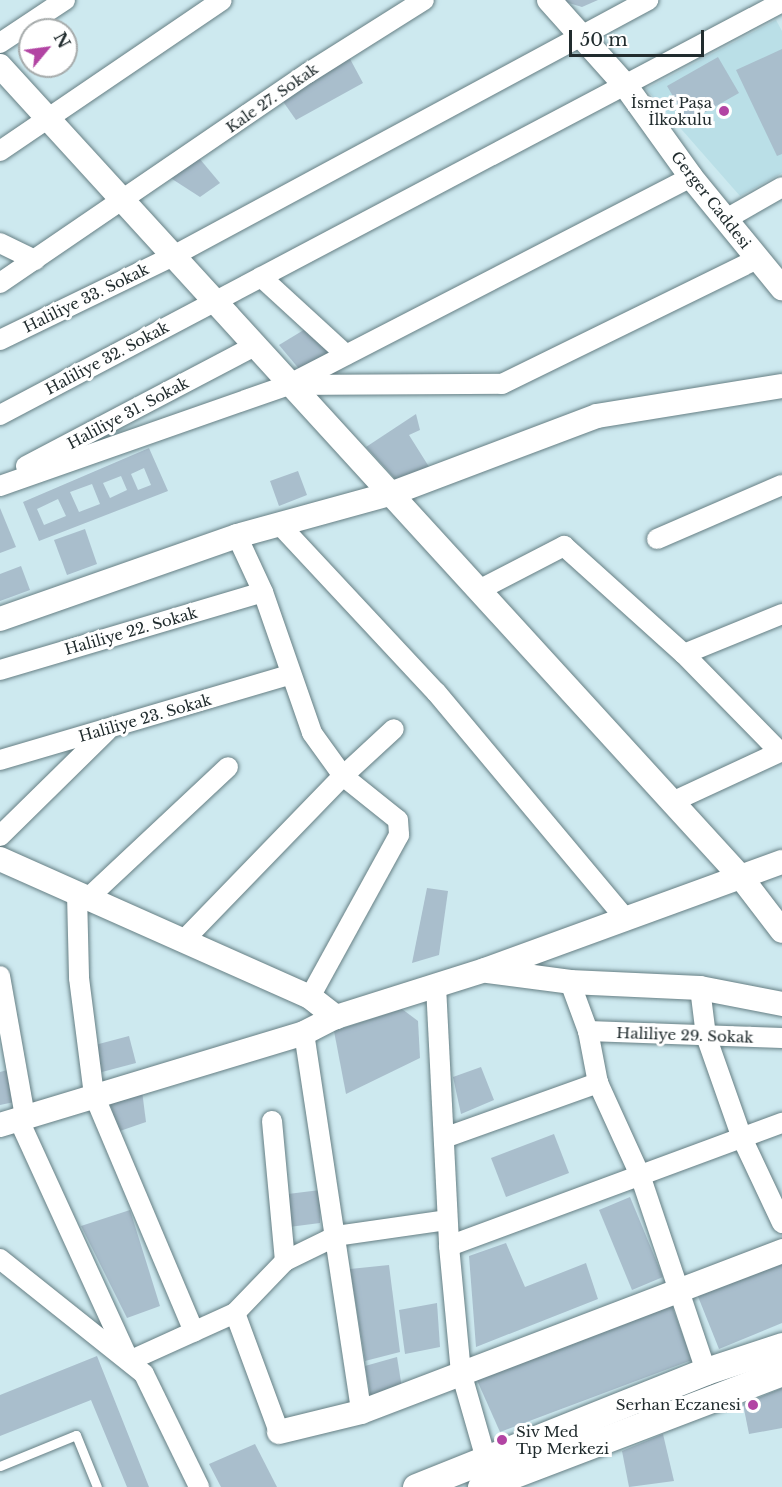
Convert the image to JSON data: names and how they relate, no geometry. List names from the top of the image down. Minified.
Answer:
{"streets":{"street":["Kale 27. Sokak","Gerger Caddesi","Haliliye 33. Sokak","Haliliye 32. Sokak","Haliliye 31. Sokak","Haliliye 22. Sokak","Haliliye 23. Sokak","Haliliye 29. Sokak"]},"crossings":[["Gerger Caddesi","Haliliye 33. Sokak"],["Gerger Caddesi","Haliliye 32. Sokak"]],"places":["İsmet Paşa İlkokulu","Serhan Eczanesi","Siv Med Tıp Merkezi"],"scale_bar":"50 m","north":"top right"}
